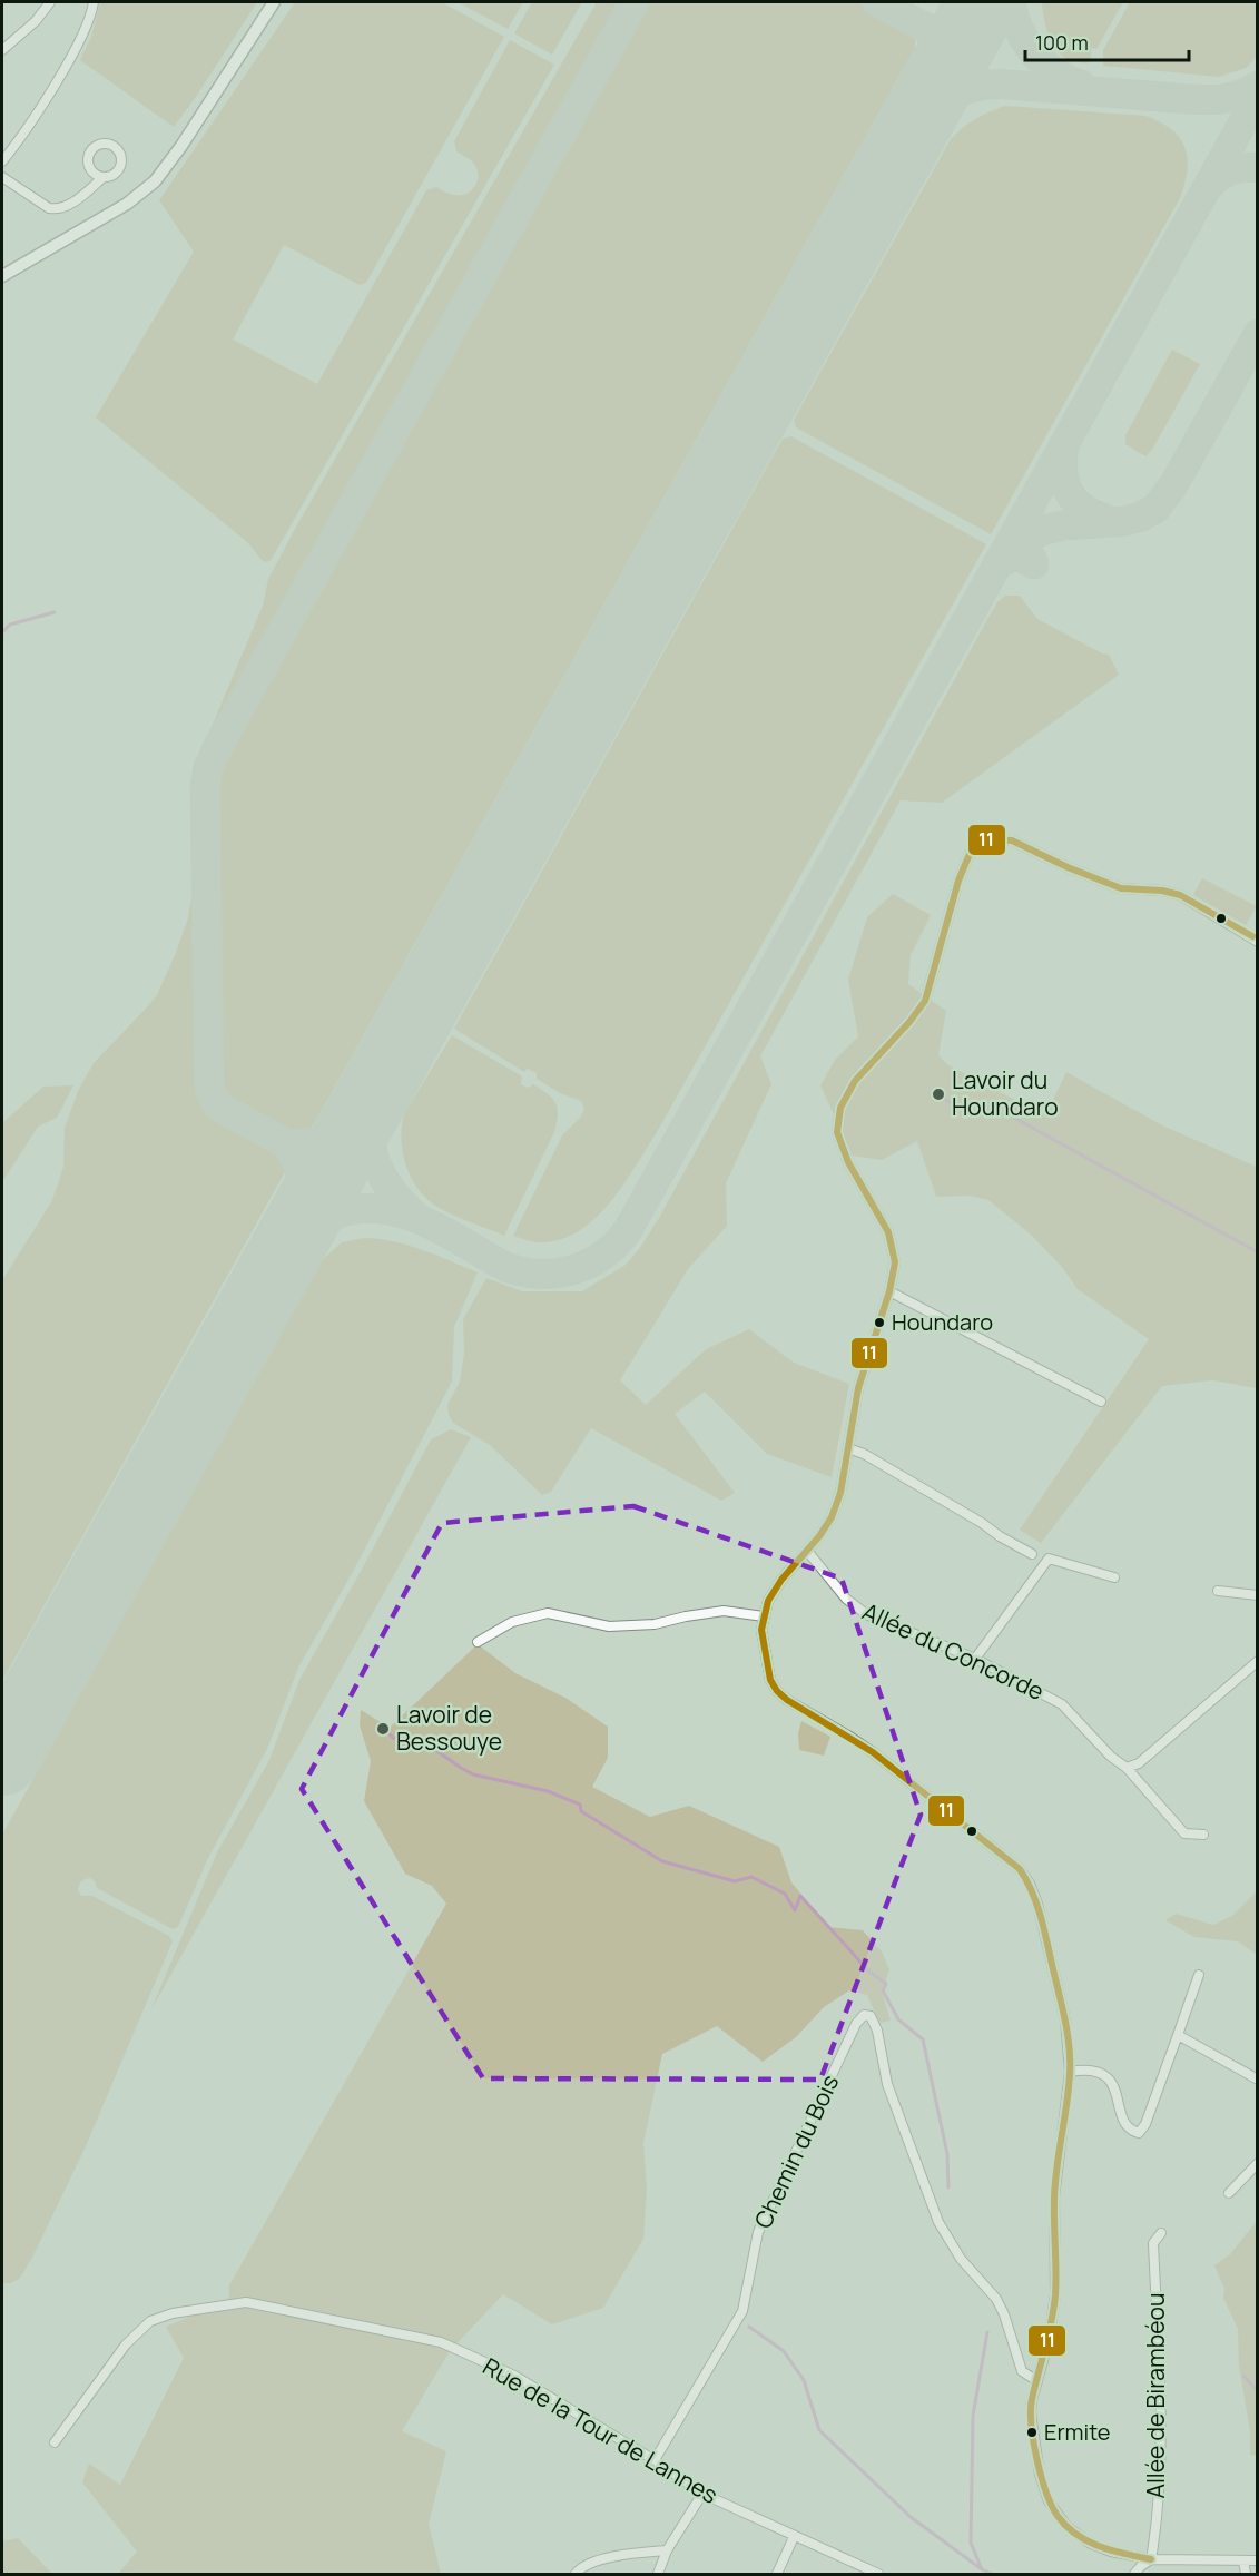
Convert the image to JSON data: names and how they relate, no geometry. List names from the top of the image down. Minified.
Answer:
{"streets":{"street":["Allée du Concorde","Chemin du Bois","Allée de Birambéou","Rue de la Tour de Lannes"]},"crossings":[["Chemin du Bois","Rue de la Tour de Lannes"]],"places":["Lavoir du Houndaro","Houndaro","Lavoir de Bessouye","Ermite"],"lines":["transit line 11"],"scale_bar":"100 m"}
